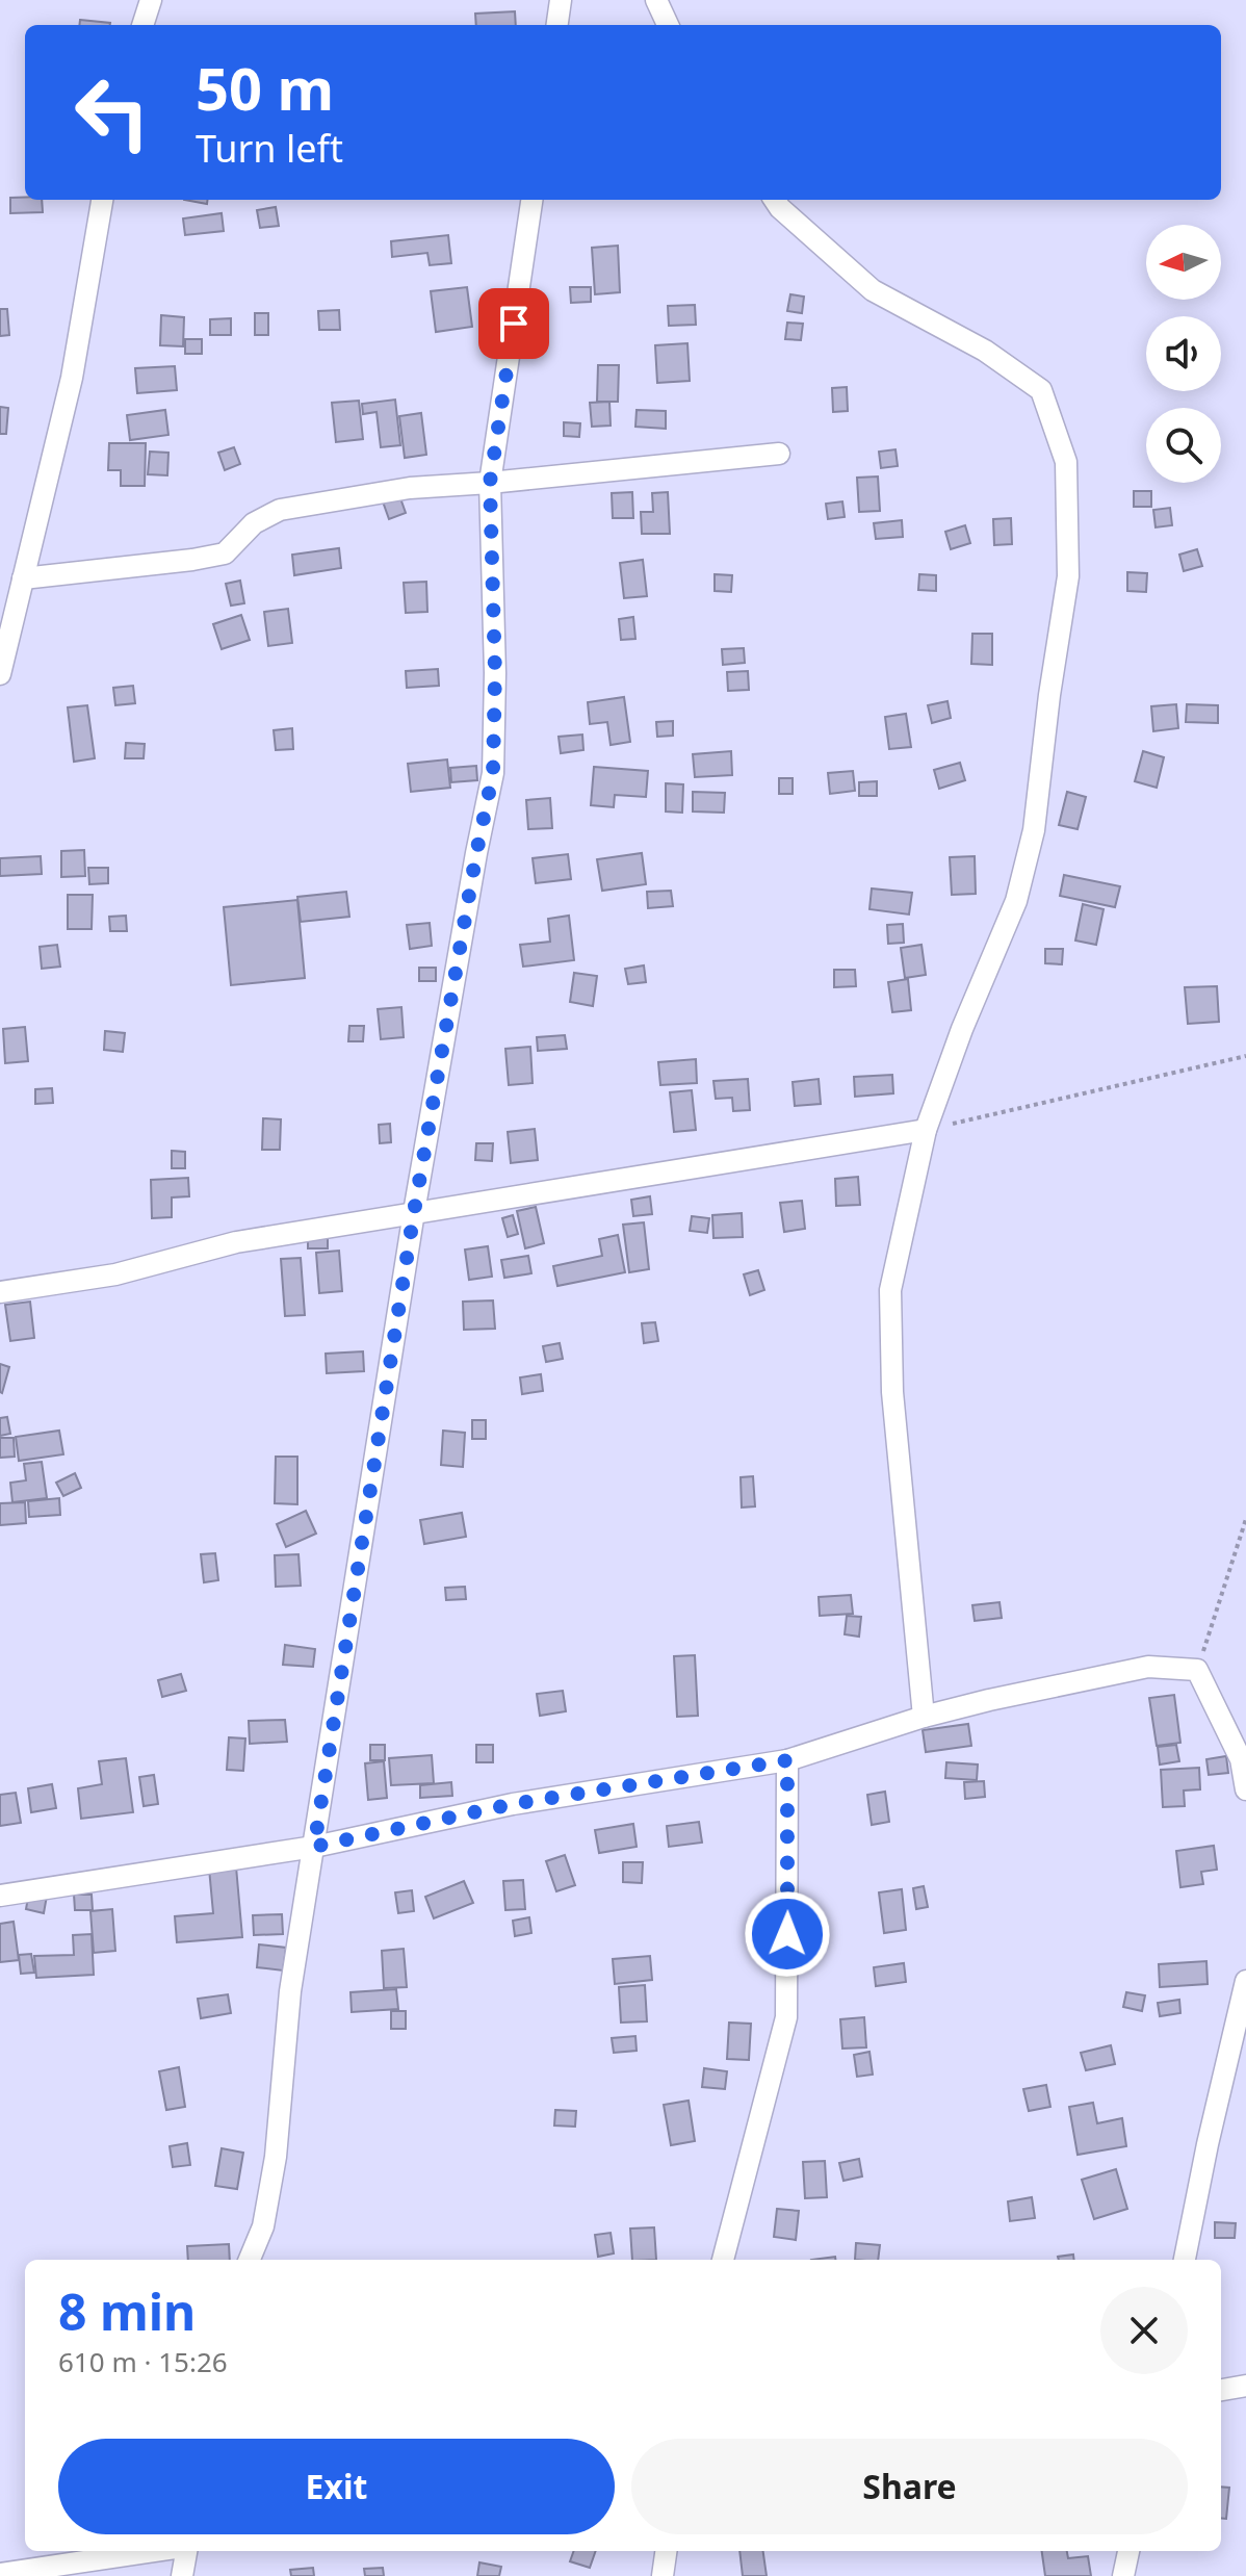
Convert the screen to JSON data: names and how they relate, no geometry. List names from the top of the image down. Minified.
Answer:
{"north":"left","page":{"turn":["50 m","Turn left"],"heading":["8 min","610 m · 15:26"],"buttons":["Exit","Share"]}}
